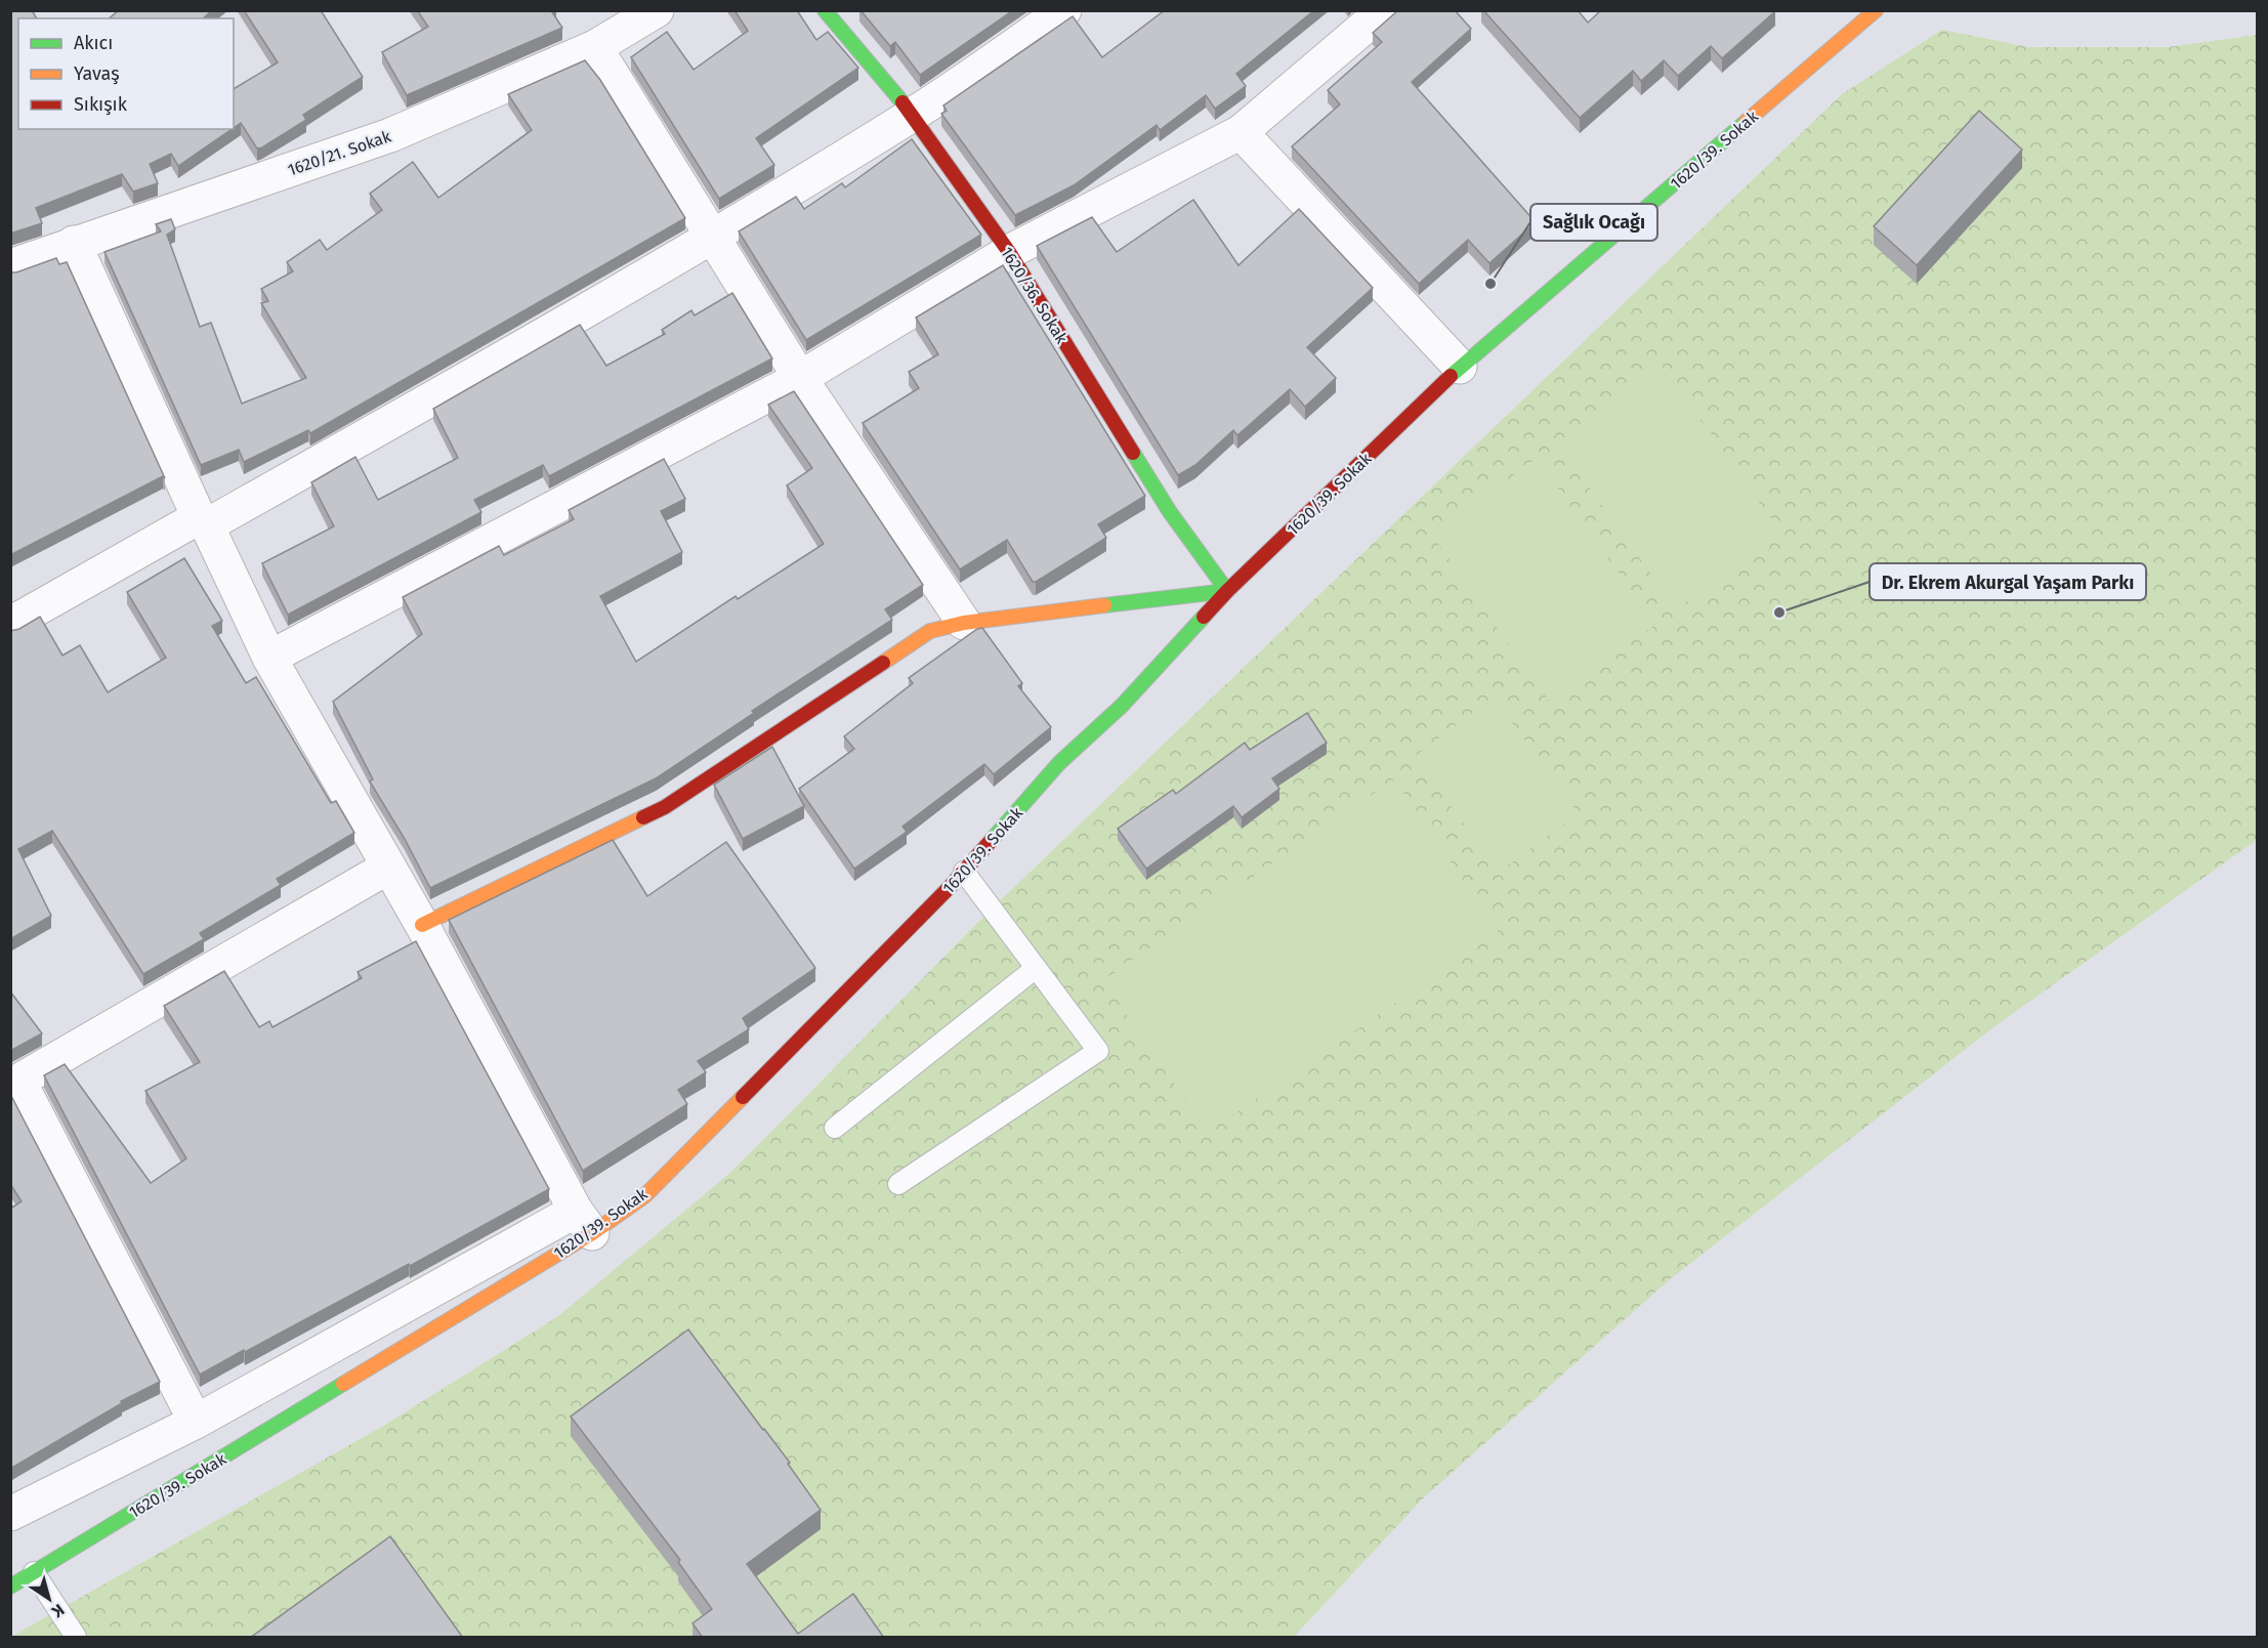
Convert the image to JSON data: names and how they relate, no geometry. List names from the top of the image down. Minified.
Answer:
{"streets":{"main road":["1620/39. Sokak","1620/36. Sokak"],"street":["1620/21. Sokak"]},"crossings":[["1620/39. Sokak","1620/36. Sokak"]],"places":["Sağlık Ocağı","Dr. Ekrem Akurgal Yaşam Parkı"],"legend":["Akıcı","Yavaş","Sıkışık"],"north":"bottom right"}
